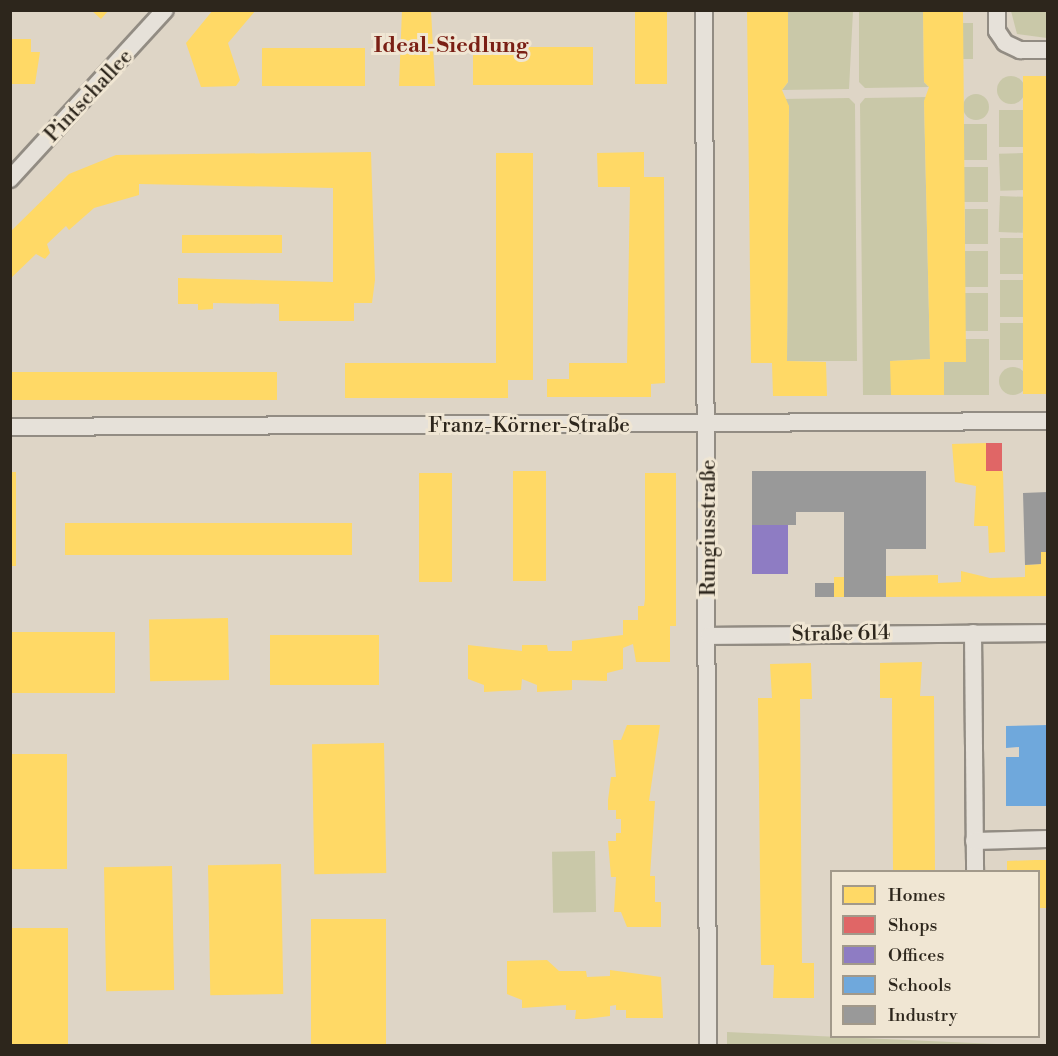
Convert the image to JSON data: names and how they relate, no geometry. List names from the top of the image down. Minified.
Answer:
{"streets":{"street":["Pintschallee","Franz-Körner-Straße","Rungiusstraße","Straße 614"]},"crossings":[["Franz-Körner-Straße","Rungiusstraße"],["Rungiusstraße","Straße 614"]],"districts":["Ideal-Siedlung"],"legend":["Homes","Shops","Offices","Schools","Industry"]}
